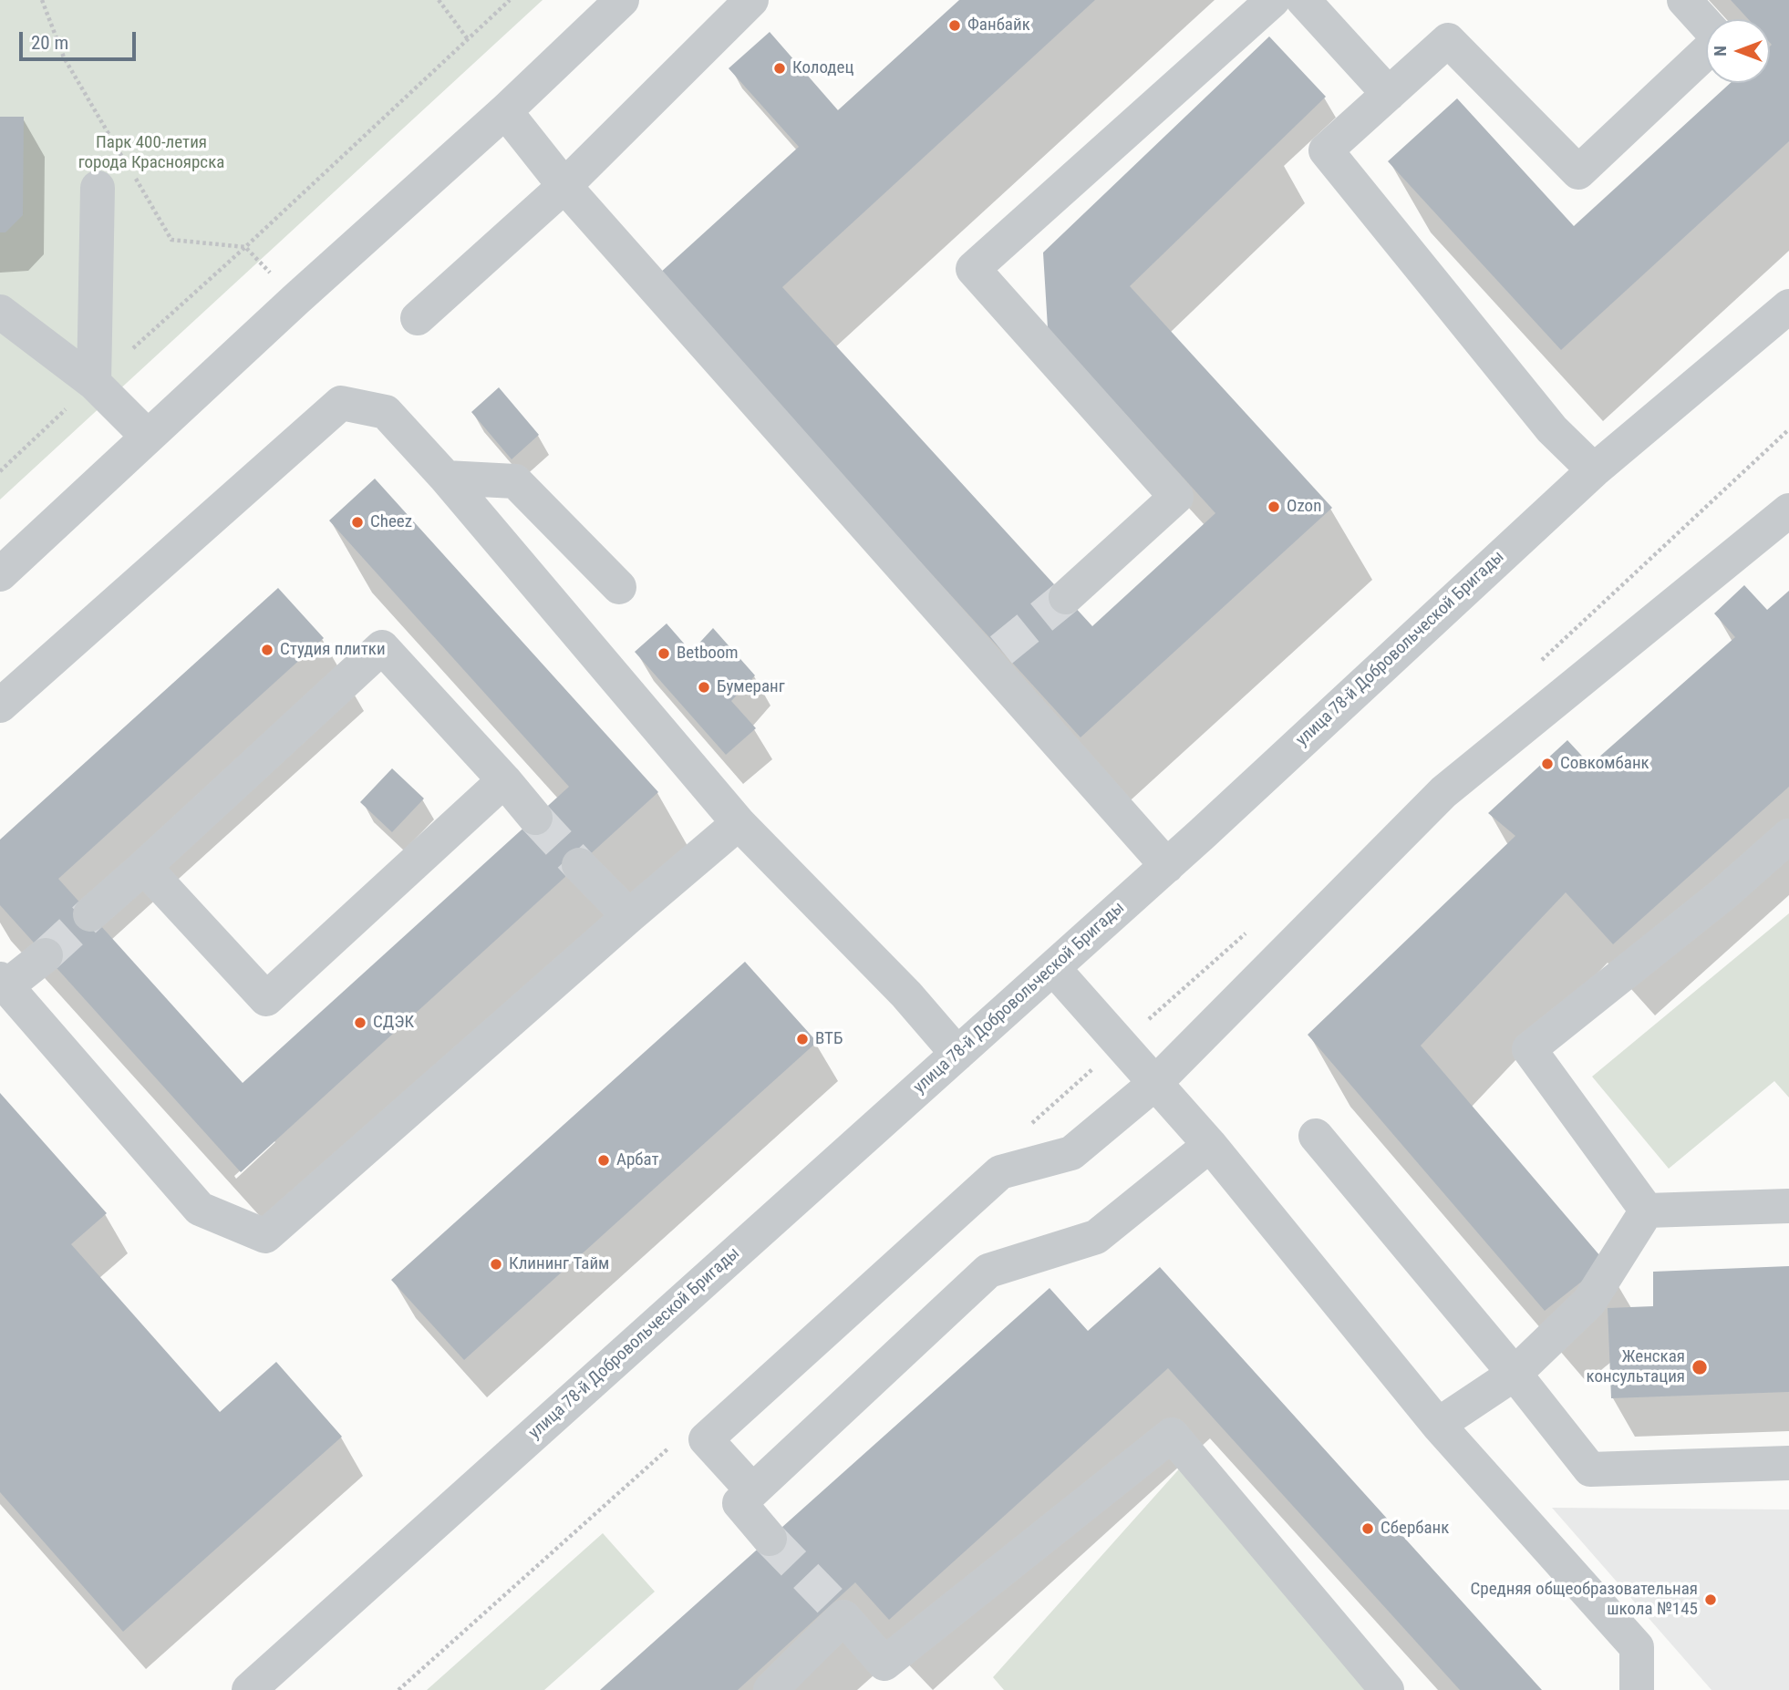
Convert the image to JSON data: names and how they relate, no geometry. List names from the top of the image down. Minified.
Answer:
{"streets":{"street":["улица 78-й Добровольческой Бригады"]},"parks":["Парк 400-летия города Красноярска"],"places":["Фанбайк","Колодец","Ozon","Cheez","Студия плитки","Betboom","Бумеранг","Совкомбанк","СДЭК","ВТБ","Арбат","Клининг Тайм","Женская консультация","Сбербанк","Средняя общеобразовательная школа №145"],"scale_bar":"20 m","north":"left"}
